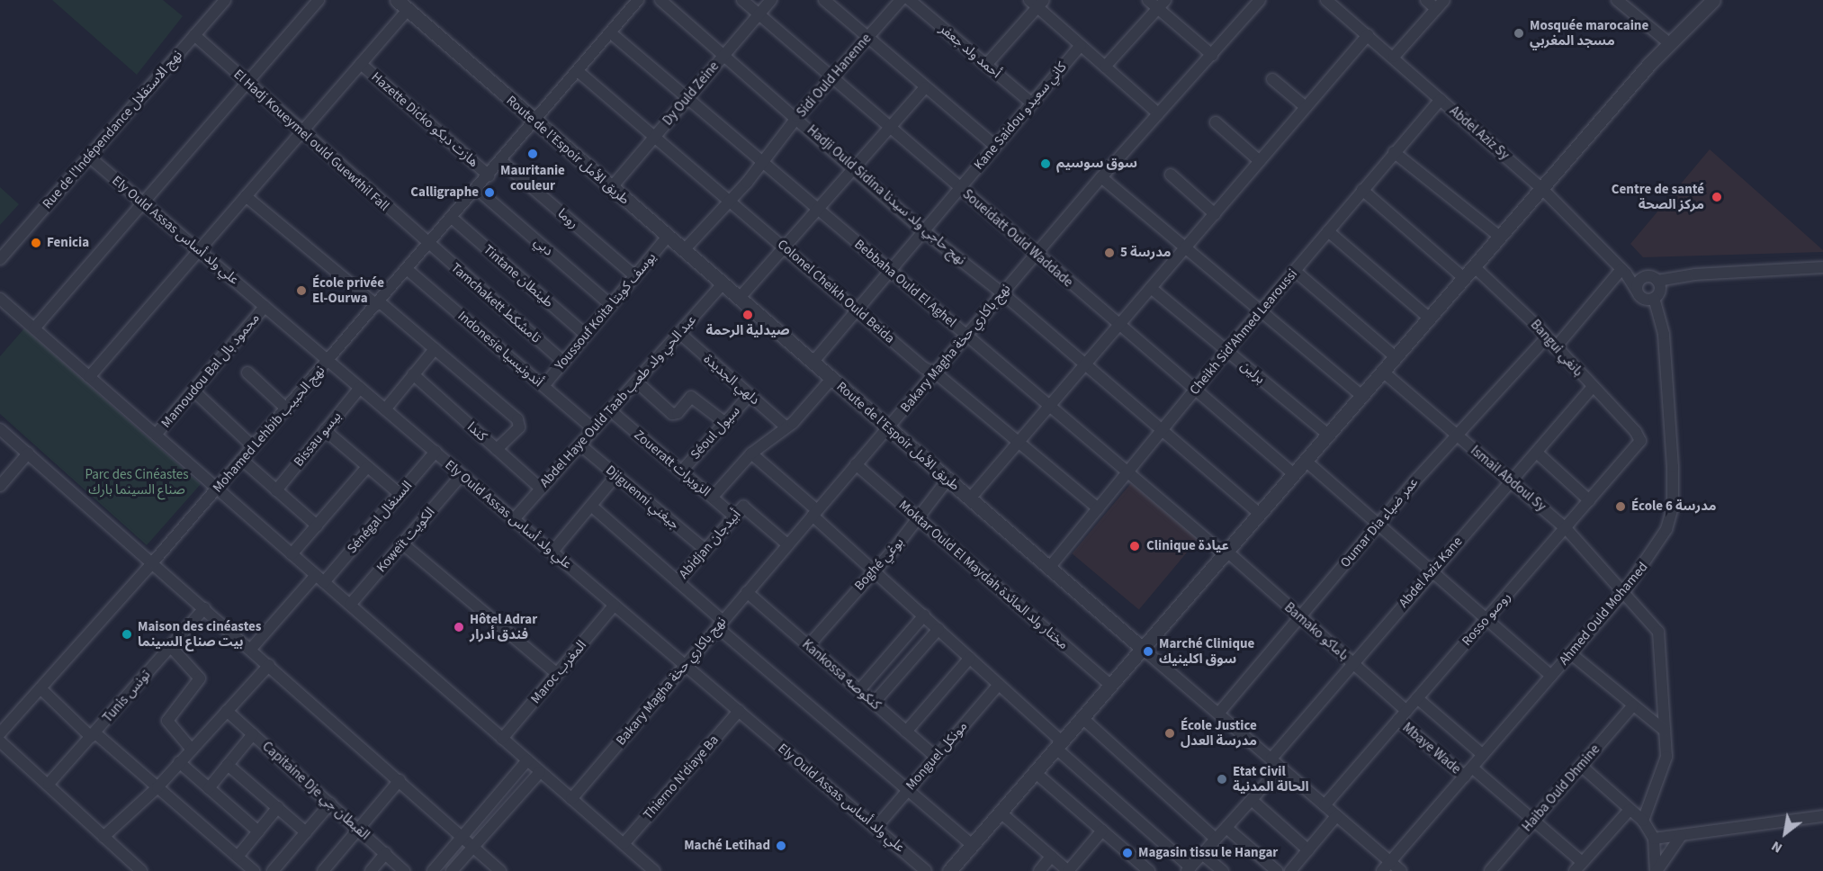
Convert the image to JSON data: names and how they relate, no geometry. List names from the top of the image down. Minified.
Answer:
{"streets":{"street":["أحمد ولد جعفر","Sidi Ould Hanenne","Dy Ould Zeine","Kane Saidou كاني سعيدو","Hazette Dicko هازت ديكو","Rue de l'Indépendance نهج الاستقلال","Abdel Aziz Sy","El Hadj Koueymel ould Guewthil Fall","Route de l’Espoir طريق الأمل","Hadji Ould Sidina نهج حاجي ولد سيدنا","روما","Ely Ould Assas علي ولد أساس","Soueidatt Ould Waddade","دبي","Tintane طينطان","Bebbaha Ould El Aghel","Colonel Cheikh Ould Beida","Tamchakett تامشكط","Youssouf Koita يوسف كويتا","Cheikh Sid'Ahmed Learoussi","Bakary Magha نهج باكاري حخة","Bangui بانغي","Indonesie أندونيسيا","Mamoudou Bal محمود بال","برلين","دلهي الجديدة","Abdel Haye Ould Taab عبد الحي ولد طعب","Mohamed Lehbib نهج الحبيب","كندا","Séoul سيول","Bissau بيسو","Zoueratt الزويرات","Ismail Abdoul Sy","Djiguenni جيغني","Sénégal السنغال","Oumar Dia عمر ضياء","Koweït الكويت","Abidjan أبيدجان","Boghé بوغي","Abdel Aziz Kane","Moktar Ould El Maydah مختار ولد المائدة","Ahmed Ould Mohamed","Rosso روصو","Bamako باماكو","Maroc المغرب","Kankossa كنكوصه","Tunis تونس","Mbaye Wade","Monguel مونكل","Thierno N'diaye Ba","Haiba Ould Dhmine","Capitaine Dje القبطان جي"]},"crossings":[["أحمد ولد جعفر","Kane Saidou كاني سعيدو"],["Sidi Ould Hanenne","Route de l’Espoir طريق الأمل"],["Sidi Ould Hanenne","Hadji Ould Sidina نهج حاجي ولد سيدنا"],["Sidi Ould Hanenne","Soueidatt Ould Waddade"],["Sidi Ould Hanenne","Bebbaha Ould El Aghel"],["Sidi Ould Hanenne","Colonel Cheikh Ould Beida"],["Dy Ould Zeine","Route de l’Espoir طريق الأمل"],["Dy Ould Zeine","Hadji Ould Sidina نهج حاجي ولد سيدنا"],["Dy Ould Zeine","Soueidatt Ould Waddade"],["Dy Ould Zeine","Bebbaha Ould El Aghel"],["Dy Ould Zeine","Colonel Cheikh Ould Beida"],["Kane Saidou كاني سعيدو","Route de l’Espoir طريق الأمل"],["Kane Saidou كاني سعيدو","Hadji Ould Sidina نهج حاجي ولد سيدنا"],["Kane Saidou كاني سعيدو","Soueidatt Ould Waddade"],["Kane Saidou كاني سعيدو","Bebbaha Ould El Aghel"],["Kane Saidou كاني سعيدو","Colonel Cheikh Ould Beida"],["Hazette Dicko هازت ديكو","Mohamed Lehbib نهج الحبيب"],["Rue de l'Indépendance نهج الاستقلال","El Hadj Koueymel ould Guewthil Fall"],["Rue de l'Indépendance نهج الاستقلال","Ely Ould Assas علي ولد أساس"],["Abdel Aziz Sy","Cheikh Sid'Ahmed Learoussi"],["Abdel Aziz Sy","Ahmed Ould Mohamed"],["El Hadj Koueymel ould Guewthil Fall","Tamchakett تامشكط"],["El Hadj Koueymel ould Guewthil Fall","Mohamed Lehbib نهج الحبيب"],["Route de l’Espoir طريق الأمل","Youssouf Koita يوسف كويتا"],["Route de l’Espoir طريق الأمل","Cheikh Sid'Ahmed Learoussi"],["Route de l’Espoir طريق الأمل","Bakary Magha نهج باكاري حخة"],["Route de l’Espoir طريق الأمل","Abdel Haye Ould Taab عبد الحي ولد طعب"],["Route de l’Espoir طريق الأمل","Mohamed Lehbib نهج الحبيب"],["Route de l’Espoir طريق الأمل","Oumar Dia عمر ضياء"],["Route de l’Espoir طريق الأمل","Boghé بوغي"],["Route de l’Espoir طريق الأمل","Abdel Aziz Kane"],["Route de l’Espoir طريق الأمل","Ahmed Ould Mohamed"],["Route de l’Espoir طريق الأمل","Rosso روصو"],["Hadji Ould Sidina نهج حاجي ولد سيدنا","Cheikh Sid'Ahmed Learoussi"],["Hadji Ould Sidina نهج حاجي ولد سيدنا","Bakary Magha نهج باكاري حخة"],["روما","Youssouf Koita يوسف كويتا"],["روما","Mohamed Lehbib نهج الحبيب"],["Ely Ould Assas علي ولد أساس","Bakary Magha نهج باكاري حخة"],["Ely Ould Assas علي ولد أساس","Mamoudou Bal محمود بال"],["Ely Ould Assas علي ولد أساس","Abdel Haye Ould Taab عبد الحي ولد طعب"],["Ely Ould Assas علي ولد أساس","Mohamed Lehbib نهج الحبيب"],["Ely Ould Assas علي ولد أساس","Bissau بيسو"],["Ely Ould Assas علي ولد أساس","Sénégal السنغال"],["Ely Ould Assas علي ولد أساس","Koweït الكويت"],["Ely Ould Assas علي ولد أساس","Maroc المغرب"],["Ely Ould Assas علي ولد أساس","Monguel مونكل"],["Ely Ould Assas علي ولد أساس","Thierno N'diaye Ba"],["Soueidatt Ould Waddade","Cheikh Sid'Ahmed Learoussi"],["Soueidatt Ould Waddade","Bakary Magha نهج باكاري حخة"],["دبي","Youssouf Koita يوسف كويتا"],["دبي","Mohamed Lehbib نهج الحبيب"],["Tintane طينطان","Youssouf Koita يوسف كويتا"],["Tintane طينطان","Mohamed Lehbib نهج الحبيب"],["Bebbaha Ould El Aghel","Cheikh Sid'Ahmed Learoussi"],["Bebbaha Ould El Aghel","Bakary Magha نهج باكاري حخة"],["Bebbaha Ould El Aghel","Mohamed Lehbib نهج الحبيب"],["Bebbaha Ould El Aghel","Bamako باماكو"],["Colonel Cheikh Ould Beida","Cheikh Sid'Ahmed Learoussi"],["Colonel Cheikh Ould Beida","Bakary Magha نهج باكاري حخة"],["Colonel Cheikh Ould Beida","Mohamed Lehbib نهج الحبيب"],["Tamchakett تامشكط","Youssouf Koita يوسف كويتا"],["Tamchakett تامشكط","Mohamed Lehbib نهج الحبيب"],["Youssouf Koita يوسف كويتا","Indonesie أندونيسيا"],["Cheikh Sid'Ahmed Learoussi","برلين"],["Bakary Magha نهج باكاري حخة","Abidjan أبيدجان"],["Bakary Magha نهج باكاري حخة","Moktar Ould El Maydah مختار ولد المائدة"],["Bakary Magha نهج باكاري حخة","Kankossa كنكوصه"],["Bangui بانغي","Oumar Dia عمر ضياء"],["Bangui بانغي","Abdel Aziz Kane"],["Bangui بانغي","Rosso روصو"],["Indonesie أندونيسيا","Abdel Haye Ould Taab عبد الحي ولد طعب"],["Indonesie أندونيسيا","Mohamed Lehbib نهج الحبيب"],["دلهي الجديدة","Abdel Haye Ould Taab عبد الحي ولد طعب"],["دلهي الجديدة","Séoul سيول"],["Abdel Haye Ould Taab عبد الحي ولد طعب","كندا"],["Abdel Haye Ould Taab عبد الحي ولد طعب","Zoueratt الزويرات"],["Abdel Haye Ould Taab عبد الحي ولد طعب","Djiguenni جيغني"],["Séoul سيول","Zoueratt الزويرات"],["Zoueratt الزويرات","Abidjan أبيدجان"],["Ismail Abdoul Sy","Oumar Dia عمر ضياء"],["Ismail Abdoul Sy","Abdel Aziz Kane"],["Ismail Abdoul Sy","Ahmed Ould Mohamed"],["Ismail Abdoul Sy","Rosso روصو"],["Djiguenni جيغني","Abidjan أبيدجان"],["Oumar Dia عمر ضياء","Bamako باماكو"],["Boghé بوغي","Moktar Ould El Maydah مختار ولد المائدة"],["Boghé بوغي","Kankossa كنكوصه"],["Abdel Aziz Kane","Bamako باماكو"],["Ahmed Ould Mohamed","Mbaye Wade"],["Rosso روصو","Bamako باماكو"],["Rosso روصو","Mbaye Wade"],["Kankossa كنكوصه","Monguel مونكل"],["Mbaye Wade","Haiba Ould Dhmine"]],"parks":["Parc des Cinéastes صناع السينما بارك"],"places":["Mosquée marocaine مسجد المغربي","Mauritanie couleur","سوق سوسيم","Calligraphe","Centre de santé مركز الصحة","Fenicia","مدرسة 5","École privée El-Ourwa","صيدلية الرحمة","École 6 مدرسة","Clinique عيادة","Hôtel Adrar فندق أدرار","Maison des cinéastes بيت صناع السينما","Marché Clinique سوق اكلينيك","École Justice مدرسة العدل","Etat Civil الحالة المدنية","Maché Letihad","Magasin tissu le Hangar"],"north":"bottom left"}
